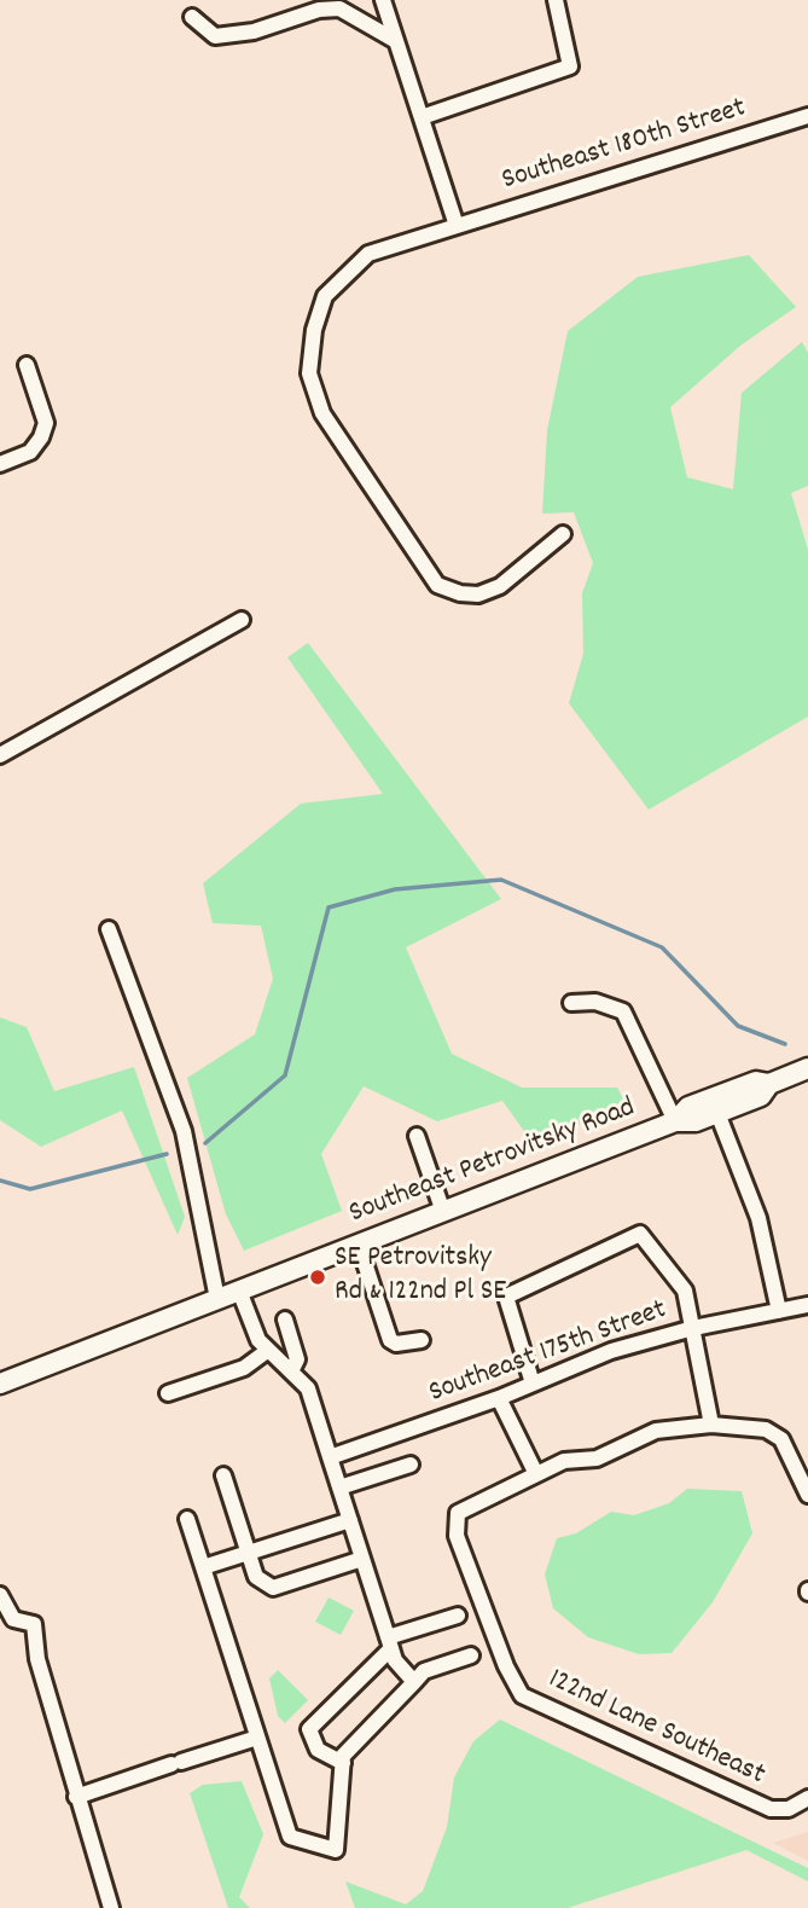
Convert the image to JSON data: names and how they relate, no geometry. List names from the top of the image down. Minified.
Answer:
{"streets":{"main road":["Southeast Petrovitsky Road"],"street":["Southeast 180th Street","Southeast 175th Street","122nd Lane Southeast"]},"places":["SE Petrovitsky Rd & 122nd Pl SE"]}
